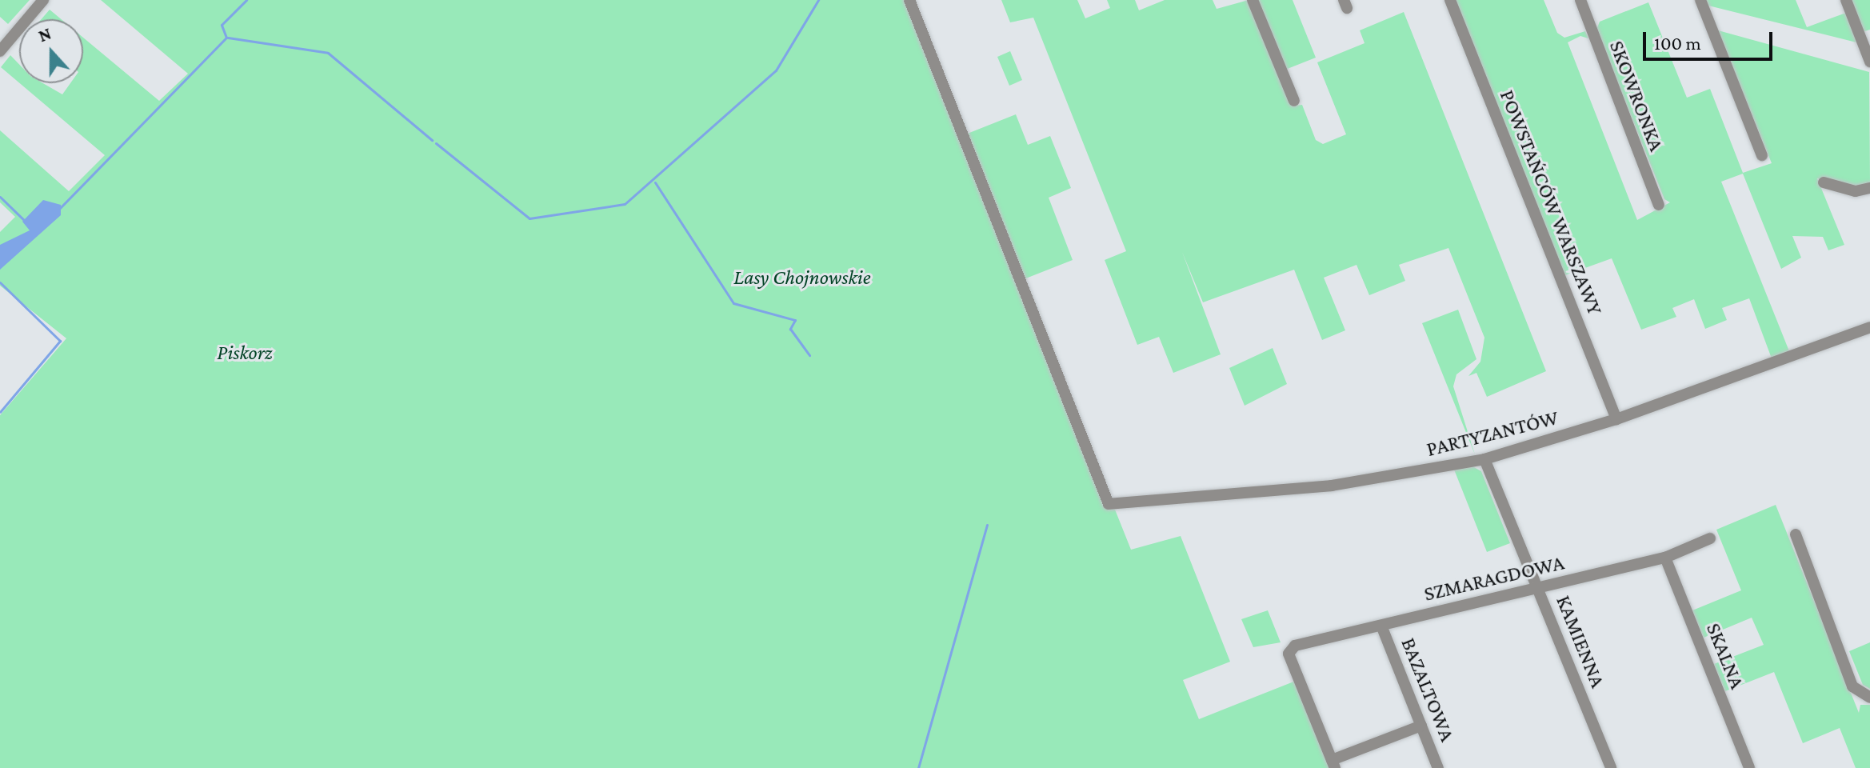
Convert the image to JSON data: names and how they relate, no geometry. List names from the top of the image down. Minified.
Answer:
{"streets":{"street":["SKOWRONKA","POWSTAŃCÓW WARSZAWY","PARTYZANTÓW","SZMARAGDOWA","KAMIENNA","SKALNA","BAZALTOWA"]},"crossings":[["POWSTAŃCÓW WARSZAWY","PARTYZANTÓW"],["PARTYZANTÓW","KAMIENNA"],["SZMARAGDOWA","KAMIENNA"],["SZMARAGDOWA","SKALNA"],["SZMARAGDOWA","BAZALTOWA"]],"parks":["Lasy Chojnowskie","Piskorz"],"scale_bar":"100 m","north":"top"}
